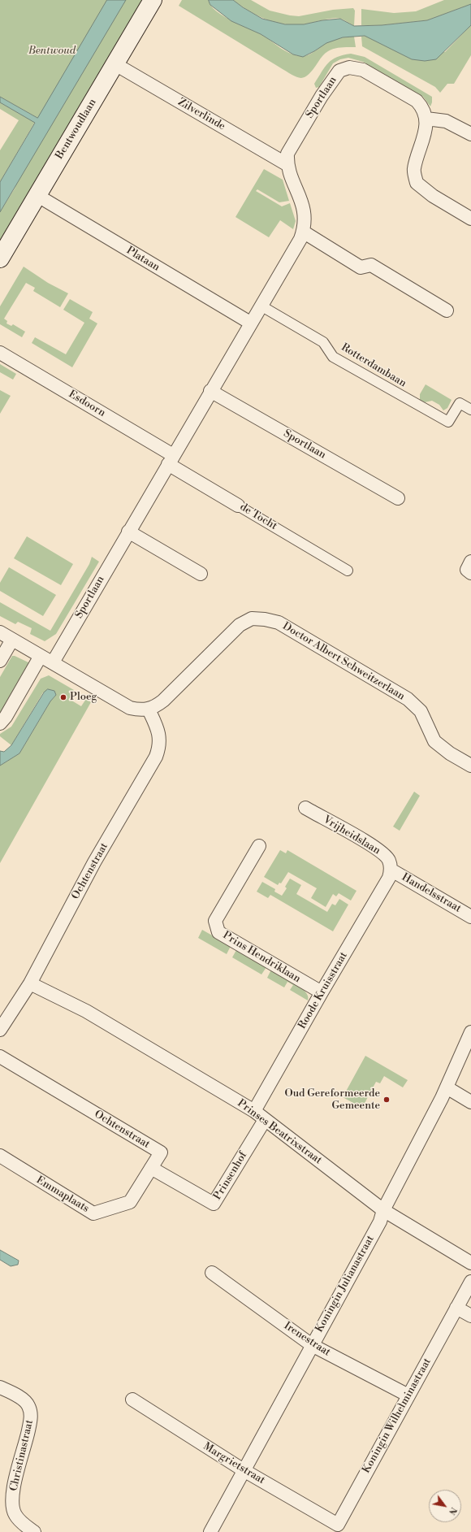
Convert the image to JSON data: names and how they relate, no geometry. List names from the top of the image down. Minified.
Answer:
{"streets":{"main road":["Bentwoudlaan"],"street":["Sportlaan","Zilverlinde","Plataan","Rotterdambaan","Esdoorn","de Tocht","Doctor Albert Schweitzerlaan","Vrijheidslaan","Ochtenstraat","Handelsstraat","Prins Hendriklaan","Roode Kruisstraat","Prinses Beatrixstraat","Prinsenhof","Emmaplaats","Koningin Julianastraat","Irenestraat","Koningin Wilhelminastraat","Christinastraat","Margrietstraat"]},"crossings":[["Sportlaan","Zilverlinde"],["Sportlaan","Plataan"],["Sportlaan","Rotterdambaan"],["Sportlaan","Esdoorn"],["Sportlaan","de Tocht"],["Zilverlinde","Bentwoudlaan"],["Bentwoudlaan","Plataan"],["Esdoorn","de Tocht"],["Doctor Albert Schweitzerlaan","Ochtenstraat"],["Vrijheidslaan","Handelsstraat"],["Vrijheidslaan","Roode Kruisstraat"],["Ochtenstraat","Prinses Beatrixstraat"],["Ochtenstraat","Emmaplaats"],["Handelsstraat","Roode Kruisstraat"],["Prins Hendriklaan","Roode Kruisstraat"],["Roode Kruisstraat","Prinses Beatrixstraat"],["Prinses Beatrixstraat","Prinsenhof"],["Prinses Beatrixstraat","Koningin Julianastraat"],["Prinsenhof","Emmaplaats"],["Koningin Julianastraat","Irenestraat"],["Koningin Julianastraat","Margrietstraat"],["Irenestraat","Koningin Wilhelminastraat"],["Koningin Wilhelminastraat","Margrietstraat"]],"parks":["Bentwoud"],"places":["Ploeg","Oud Gereformeerde Gemeente"],"north":"bottom right"}
